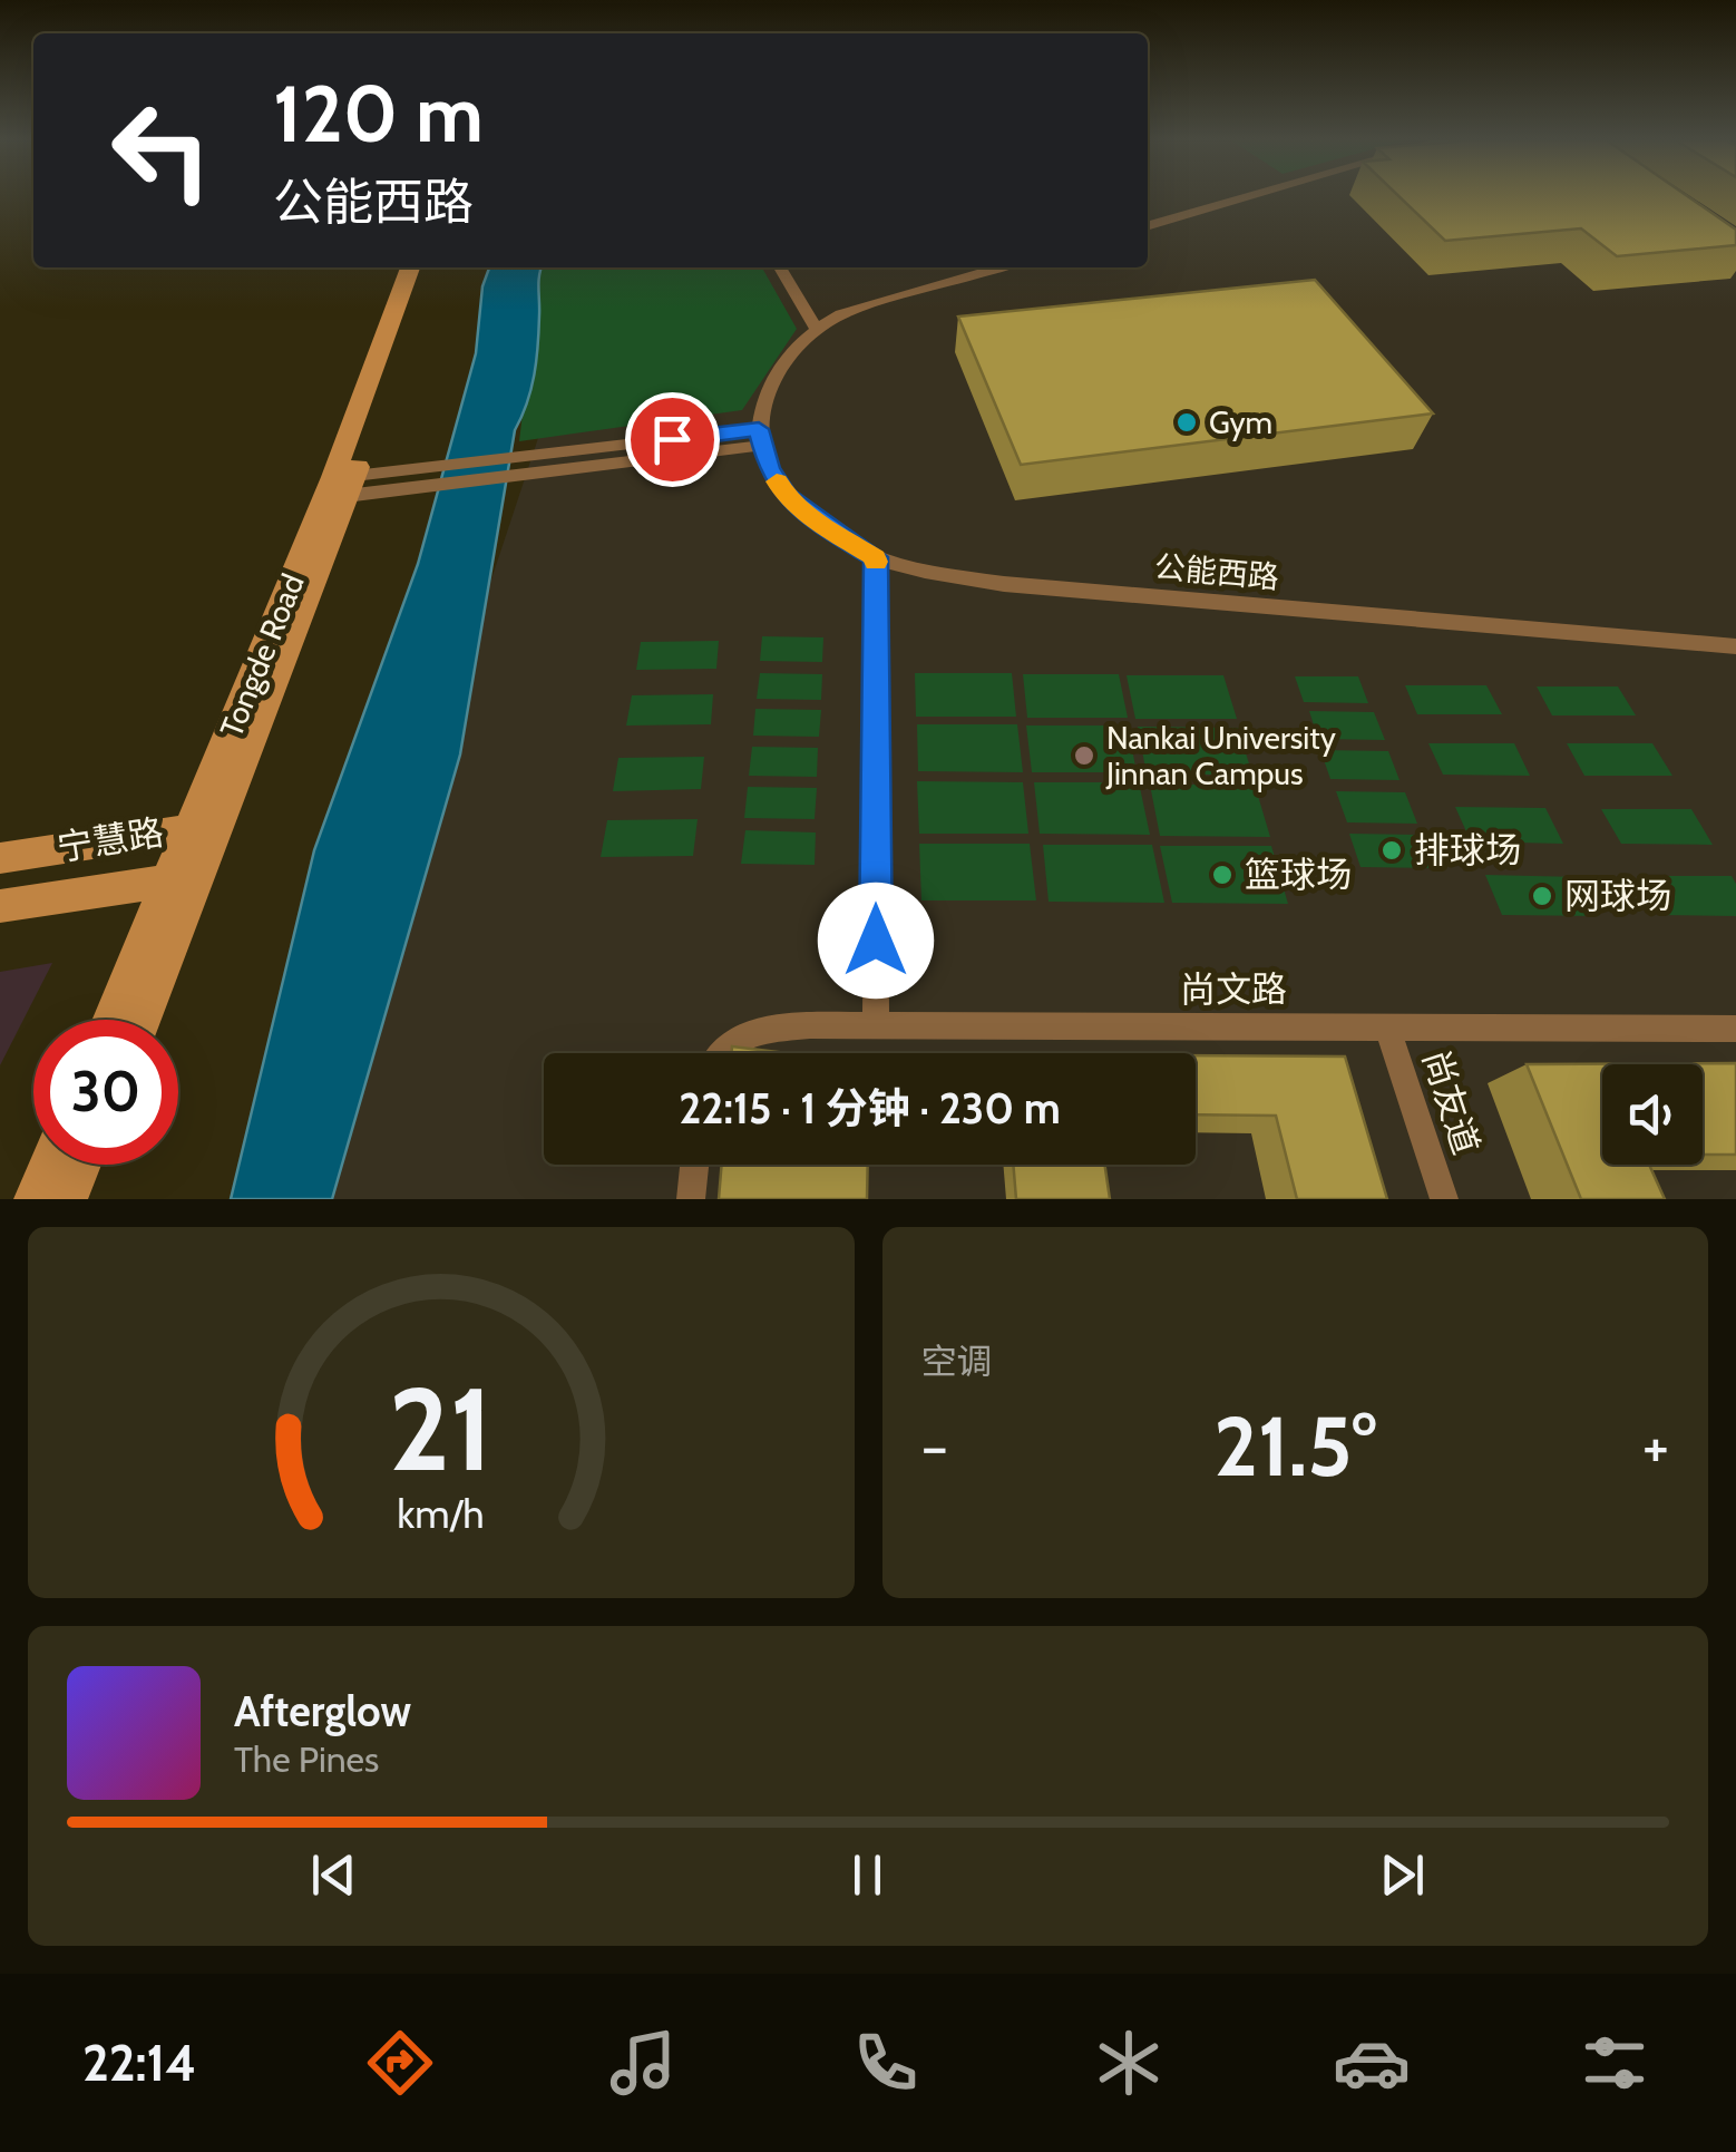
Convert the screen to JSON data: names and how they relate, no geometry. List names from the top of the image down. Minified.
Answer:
{"streets":{"main road":["Tongde Road","宁慧路"],"street":["公能西路","尚文路","尚友道"]},"crossings":[["Tongde Road","宁慧路"],["尚文路","尚友道"]],"places":["Gym","Nankai University Jinnan Campus","排球场","篮球场","网球场"],"page":{"turn":["120 m","公能西路"],"limit":"30","trip":"22:15 · 1 分钟 · 230 m","tile":"空调","heat":["−","21.5°","+"],"song":["Afterglow","The Pines"],"tabs":"22:14","gauge":["21","km/h"]}}
